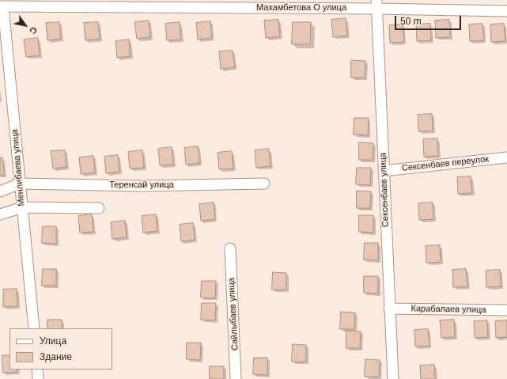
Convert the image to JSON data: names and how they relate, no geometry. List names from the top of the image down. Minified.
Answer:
{"streets":{"street":["Махамбетова О улица","Сексенбаев переулок","Менлибаева улица","Теренсай улица","Сексенбаев улица","Карабалаев улица","Сайлыбаев улица"]},"crossings":[["Махамбетова О улица","Менлибаева улица"],["Махамбетова О улица","Сексенбаев улица"],["Сексенбаев переулок","Сексенбаев улица"],["Менлибаева улица","Теренсай улица"],["Сексенбаев улица","Карабалаев улица"]],"legend":["Улица","Здание"],"scale_bar":"50 m","north":"bottom right"}
